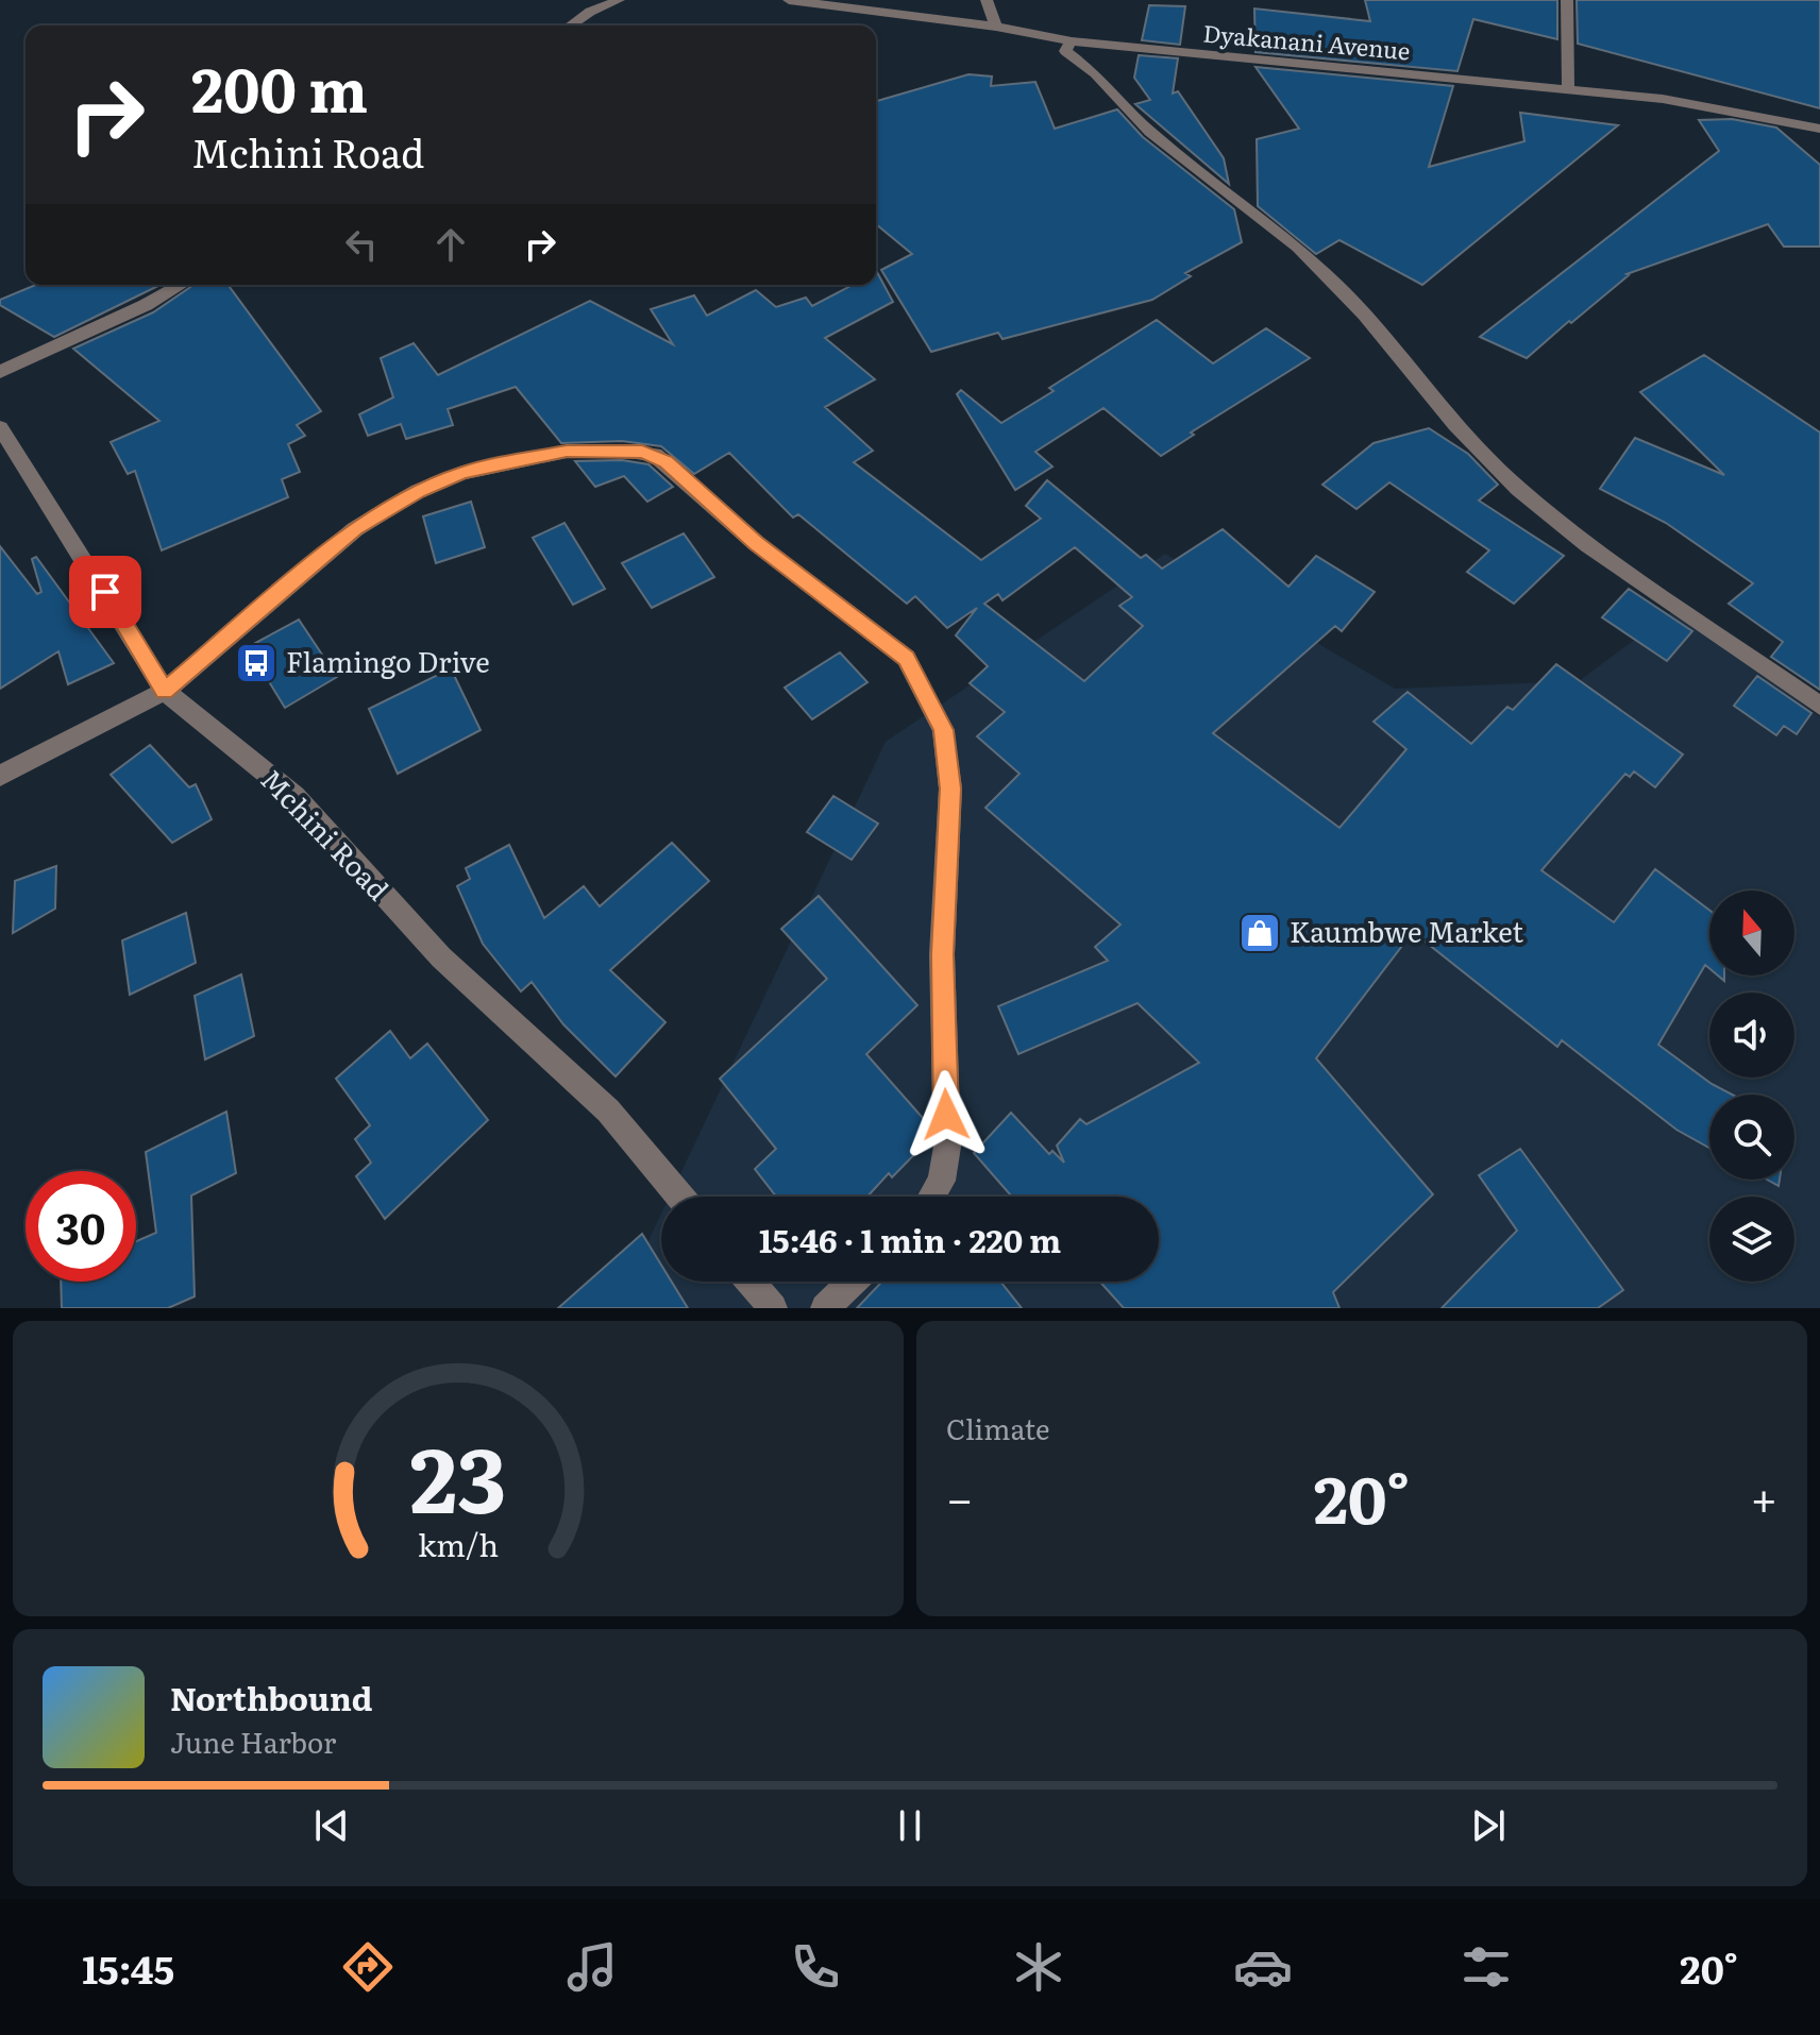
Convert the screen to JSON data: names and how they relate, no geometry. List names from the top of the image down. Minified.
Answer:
{"streets":{"street":["Dyakanani Avenue","Mchini Road"]},"places":{"bus stop":["Flamingo Drive"],"shop":["Kaumbwe Market"]},"north":"top","page":{"turn":["200 m","Mchini Road"],"limit":"30","trip":"15:46 · 1 min · 220 m","tile":"Climate","heat":["−","20°","+"],"song":["Northbound","June Harbor"],"tabs":["15:45","20°"],"gauge":["23","km/h"]}}
